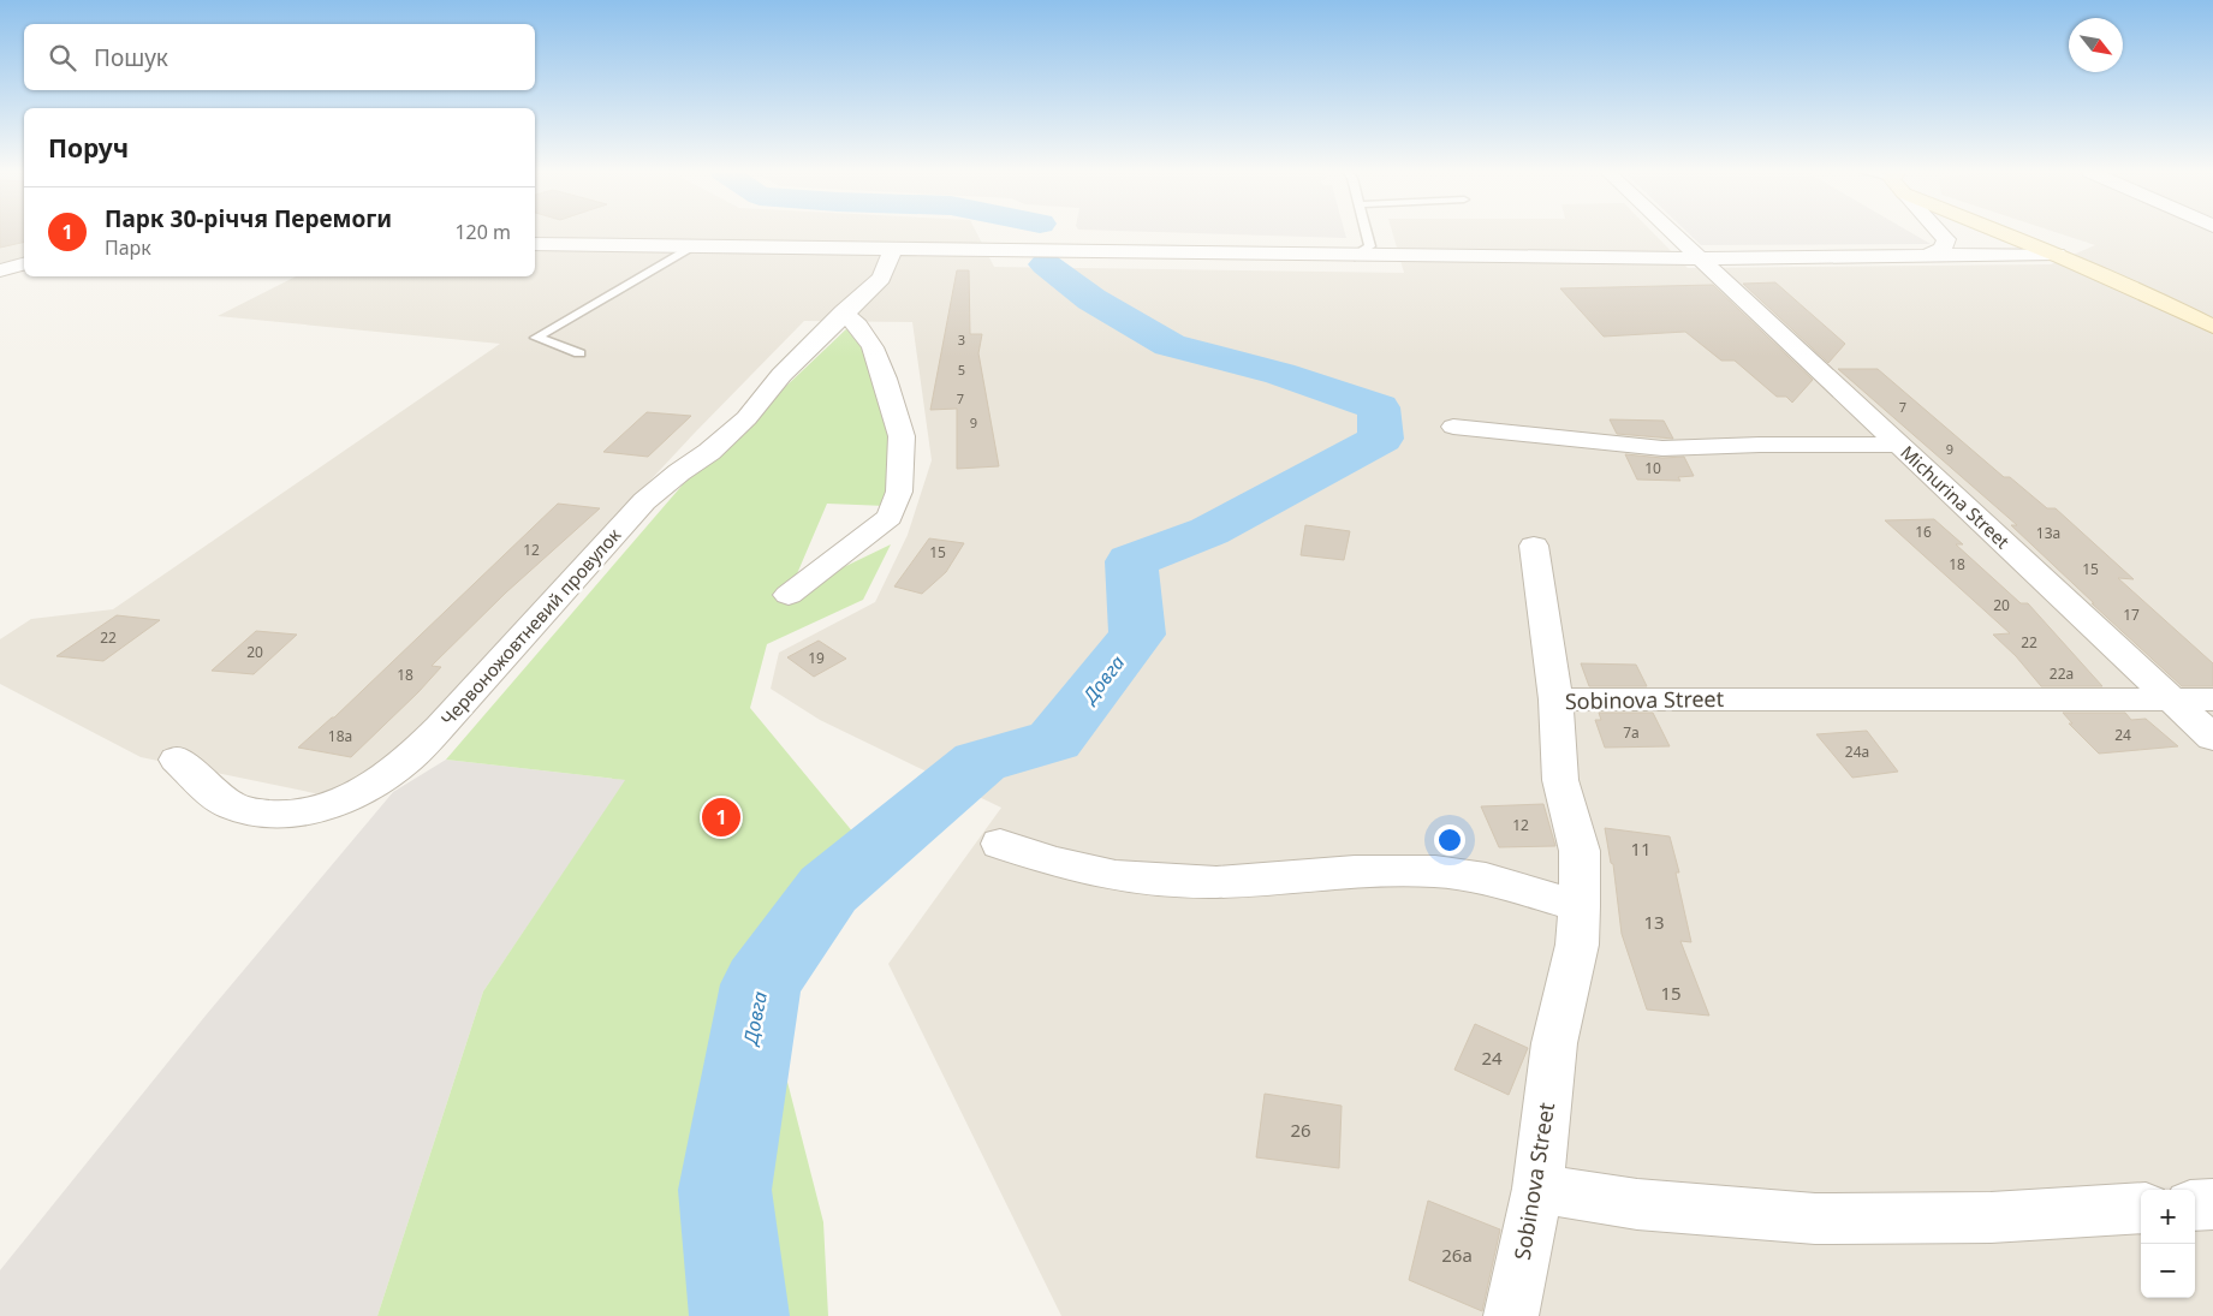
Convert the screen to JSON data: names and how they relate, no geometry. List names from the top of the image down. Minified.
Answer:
{"streets":{"street":["Michurina Street","Червоножовтневий провулок","Sobinova Street"]},"crossings":[["Michurina Street","Sobinova Street"]],"water":["Довга"],"house_numbers":["3","5","7","7","9","9","10","16","13а","12","15","18","15","20","17","22","22","20","19","22а","18","7а","24","18а","24а","12","11","13","15","24","26","26а"],"north":"bottom right","page":{"search":"Пошук","heading":"Поруч","list":[{"mark":"1","name":"Парк 30-річчя Перемоги","note":"Парк","value":"120 m"}],"pins":"1","map_buttons":["+","−"]}}
